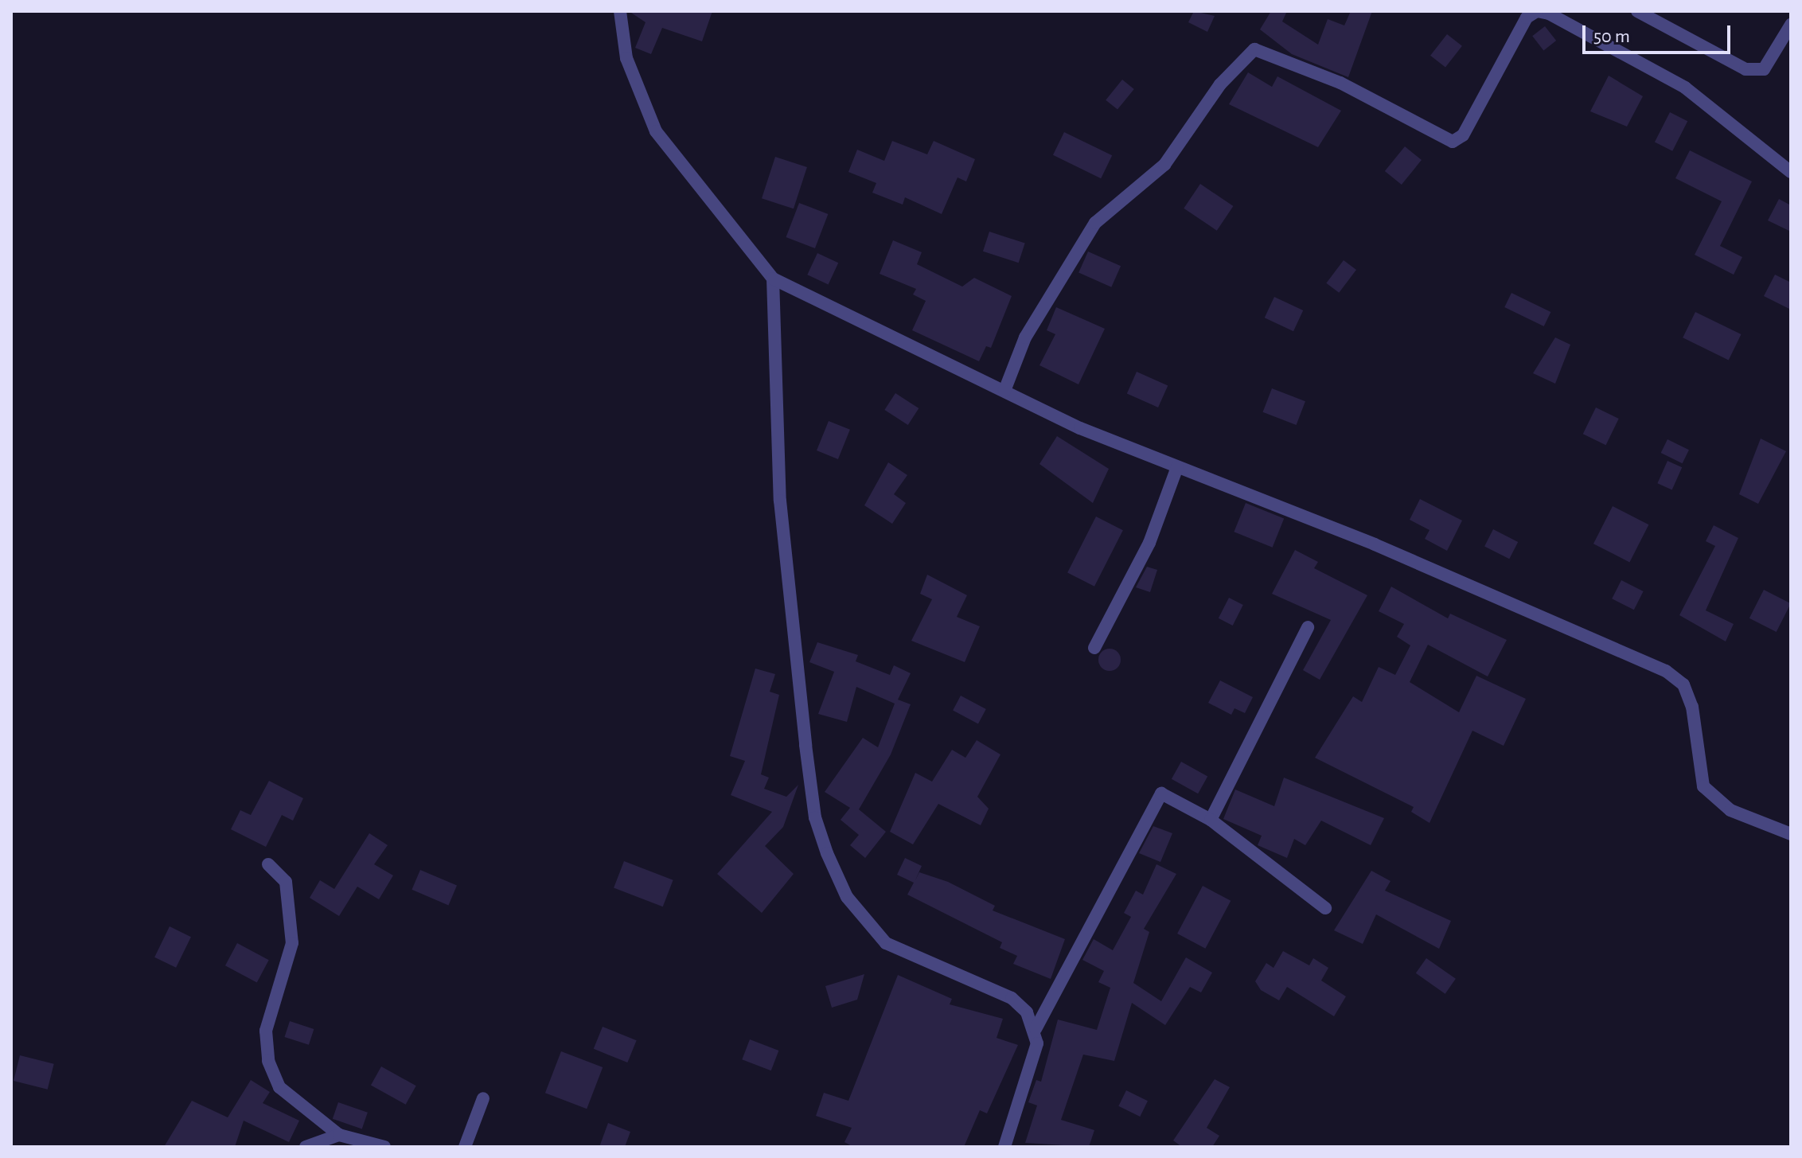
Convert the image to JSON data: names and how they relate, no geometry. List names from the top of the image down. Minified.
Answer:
{"scale_bar":"50 m"}
